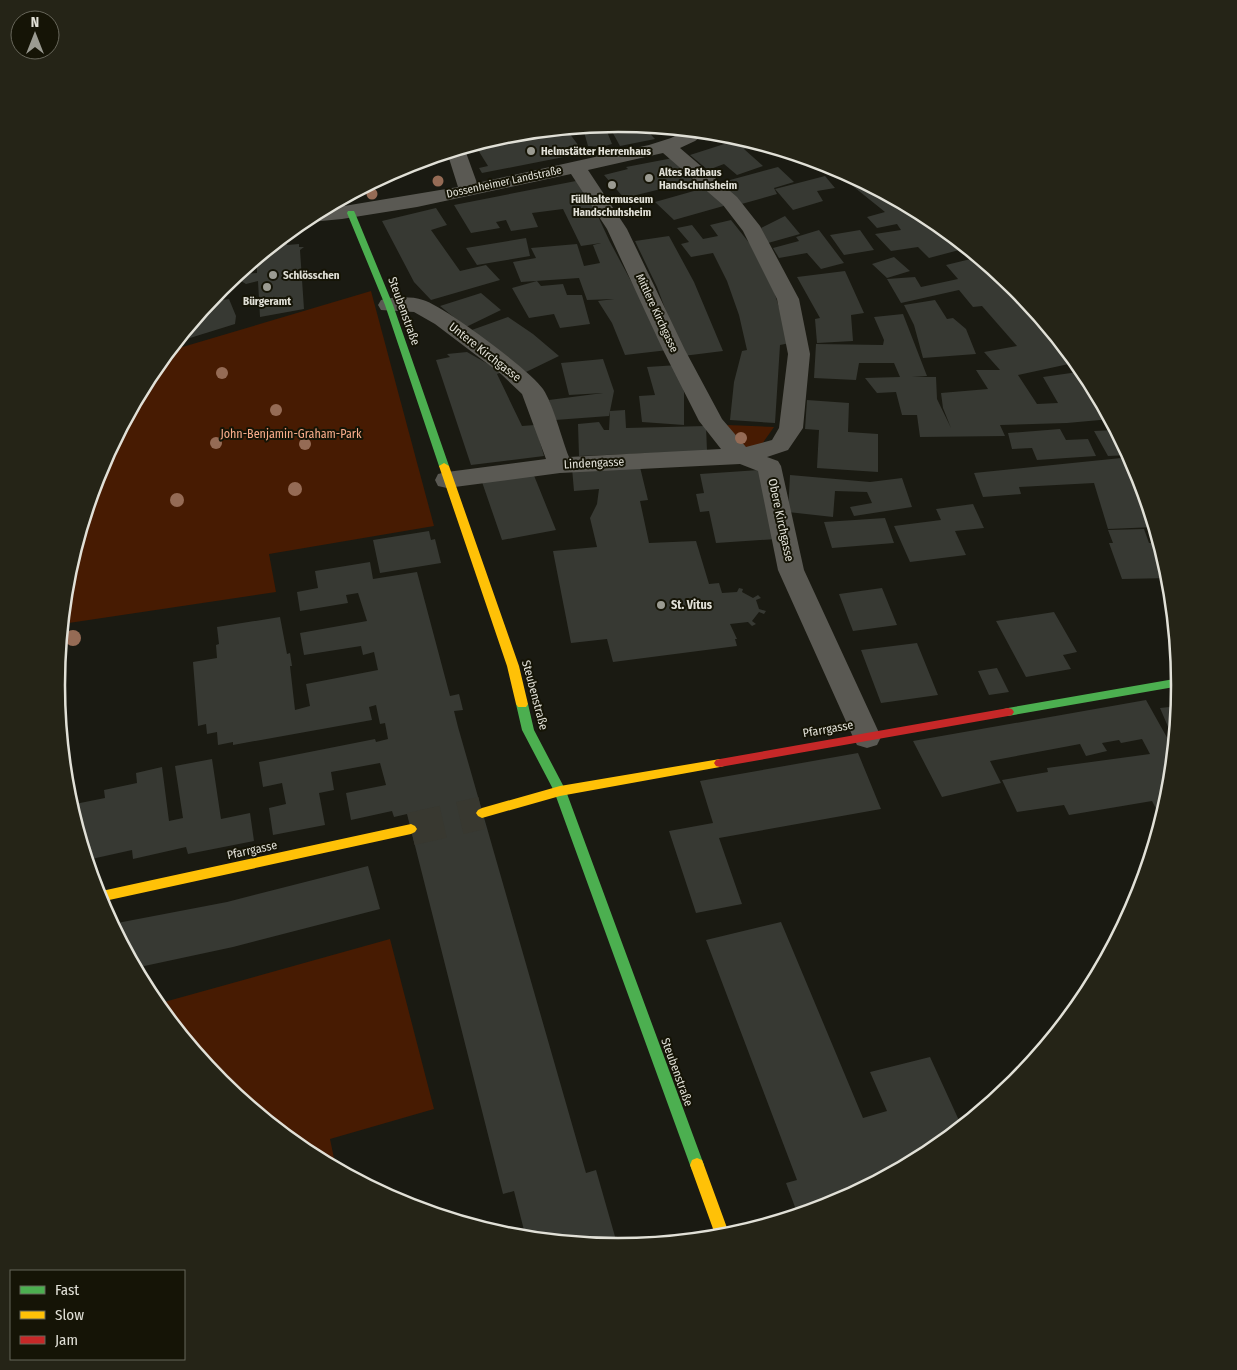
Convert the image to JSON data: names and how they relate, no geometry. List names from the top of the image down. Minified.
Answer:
{"streets":{"street":["Dossenheimer Landstraße","Steubenstraße","Mittlere Kirchgasse","Untere Kirchgasse","Lindengasse","Obere Kirchgasse","Pfarrgasse"]},"crossings":[["Dossenheimer Landstraße","Steubenstraße"],["Dossenheimer Landstraße","Mittlere Kirchgasse"],["Steubenstraße","Untere Kirchgasse"],["Steubenstraße","Lindengasse"],["Steubenstraße","Pfarrgasse"],["Mittlere Kirchgasse","Lindengasse"],["Mittlere Kirchgasse","Obere Kirchgasse"],["Untere Kirchgasse","Lindengasse"],["Lindengasse","Obere Kirchgasse"],["Obere Kirchgasse","Pfarrgasse"]],"parks":["John-Benjamin-Graham-Park"],"places":["Helmstätter Herrenhaus","Altes Rathaus Handschuhsheim","Füllhaltermuseum Handschuhsheim","Schlösschen","Bürgeramt","St. Vitus"],"legend":["Fast","Slow","Jam"],"north":"top"}
